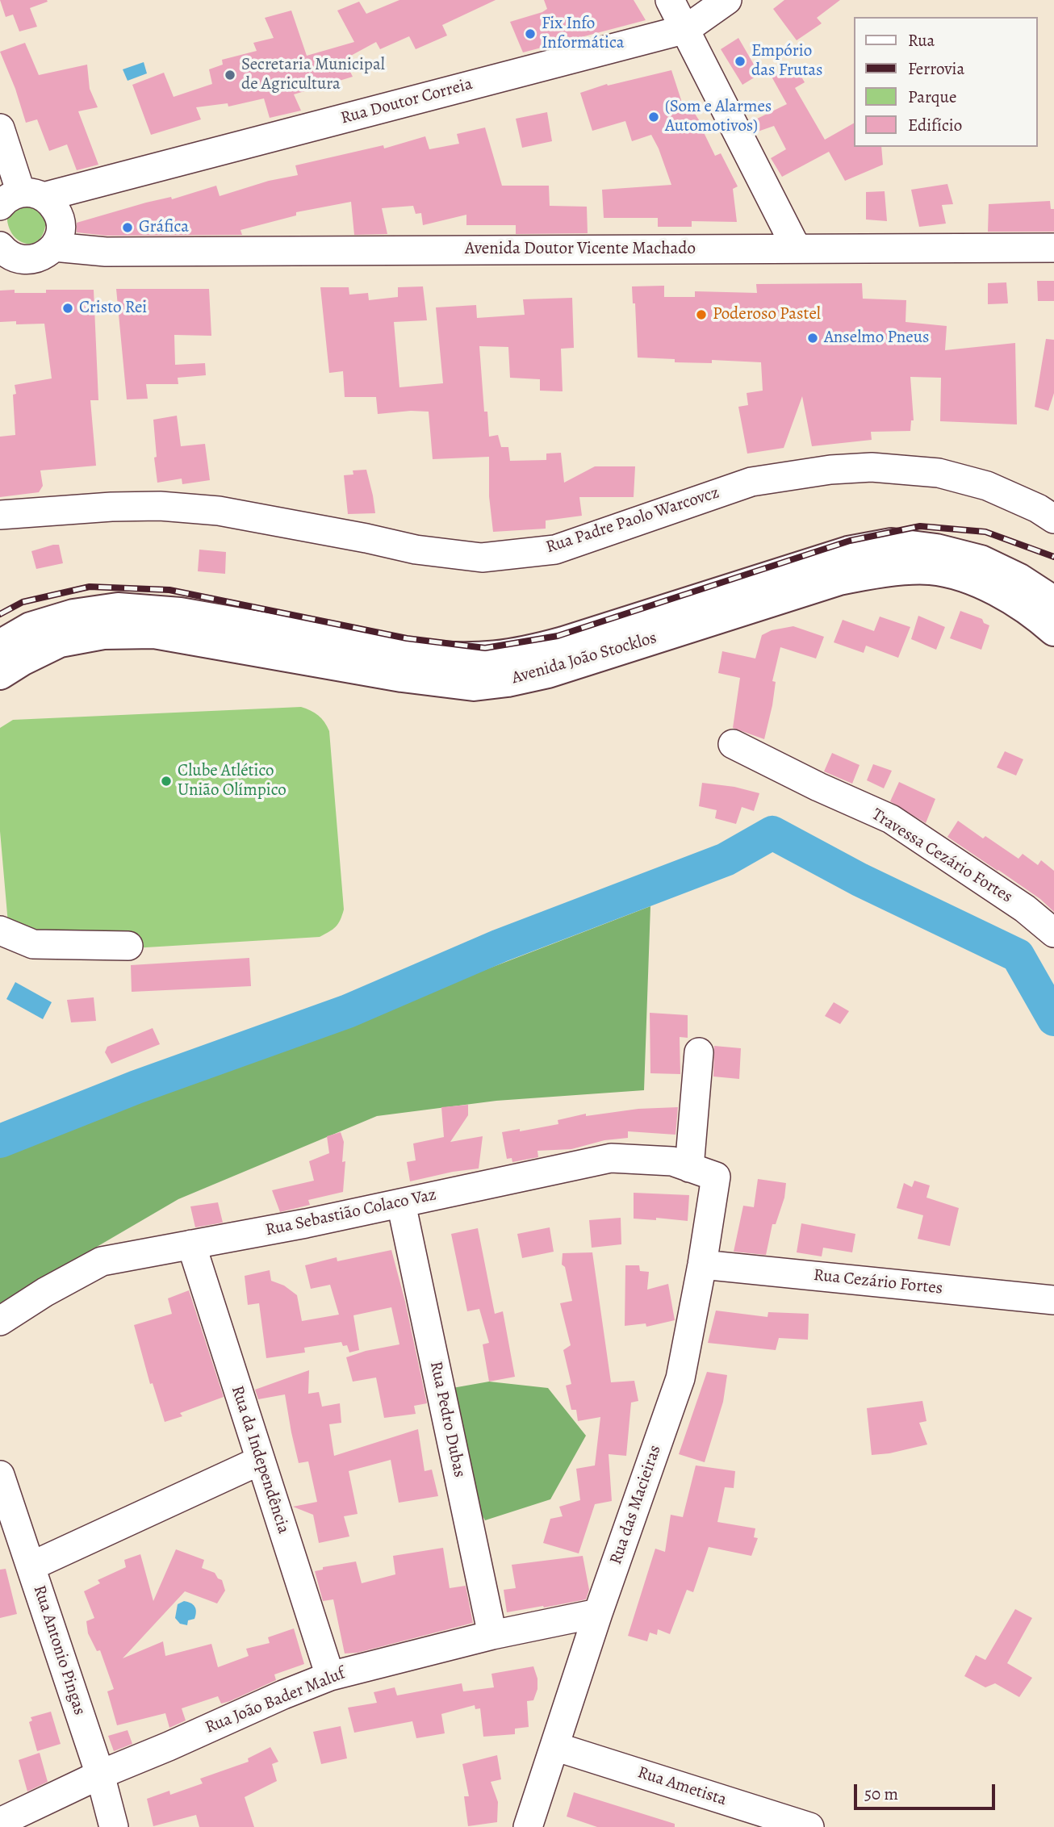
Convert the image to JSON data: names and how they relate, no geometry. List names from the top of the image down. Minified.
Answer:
{"streets":{"main road":["Avenida João Stocklos"],"street":["Rua Doutor Correia","Avenida Doutor Vicente Machado","Rua Padre Paolo Warcovcz","Travessa Cezário Fortes","Rua Sebastião Colaco Vaz","Rua Cezário Fortes","Rua Pedro Dubas","Rua da Independência","Rua das Macieiras","Rua Antonio Pingas","Rua João Bader Maluf","Rua Ametista"]},"crossings":[["Rua Doutor Correia","Avenida Doutor Vicente Machado"],["Rua Sebastião Colaco Vaz","Rua Pedro Dubas"],["Rua Sebastião Colaco Vaz","Rua da Independência"],["Rua Sebastião Colaco Vaz","Rua das Macieiras"],["Rua Cezário Fortes","Rua das Macieiras"],["Rua Pedro Dubas","Rua João Bader Maluf"],["Rua da Independência","Rua João Bader Maluf"],["Rua das Macieiras","Rua João Bader Maluf"],["Rua das Macieiras","Rua Ametista"],["Rua Antonio Pingas","Rua João Bader Maluf"]],"places":["Fix Info Informática","Empório das Frutas","Secretaria Municipal de Agricultura","(Som e Alarmes Automotivos)","Gráfica","Cristo Rei","Poderoso Pastel","Anselmo Pneus","Clube Atlético União Olímpico"],"legend":["Rua","Ferrovia","Parque","Edifício"],"scale_bar":"50 m"}
